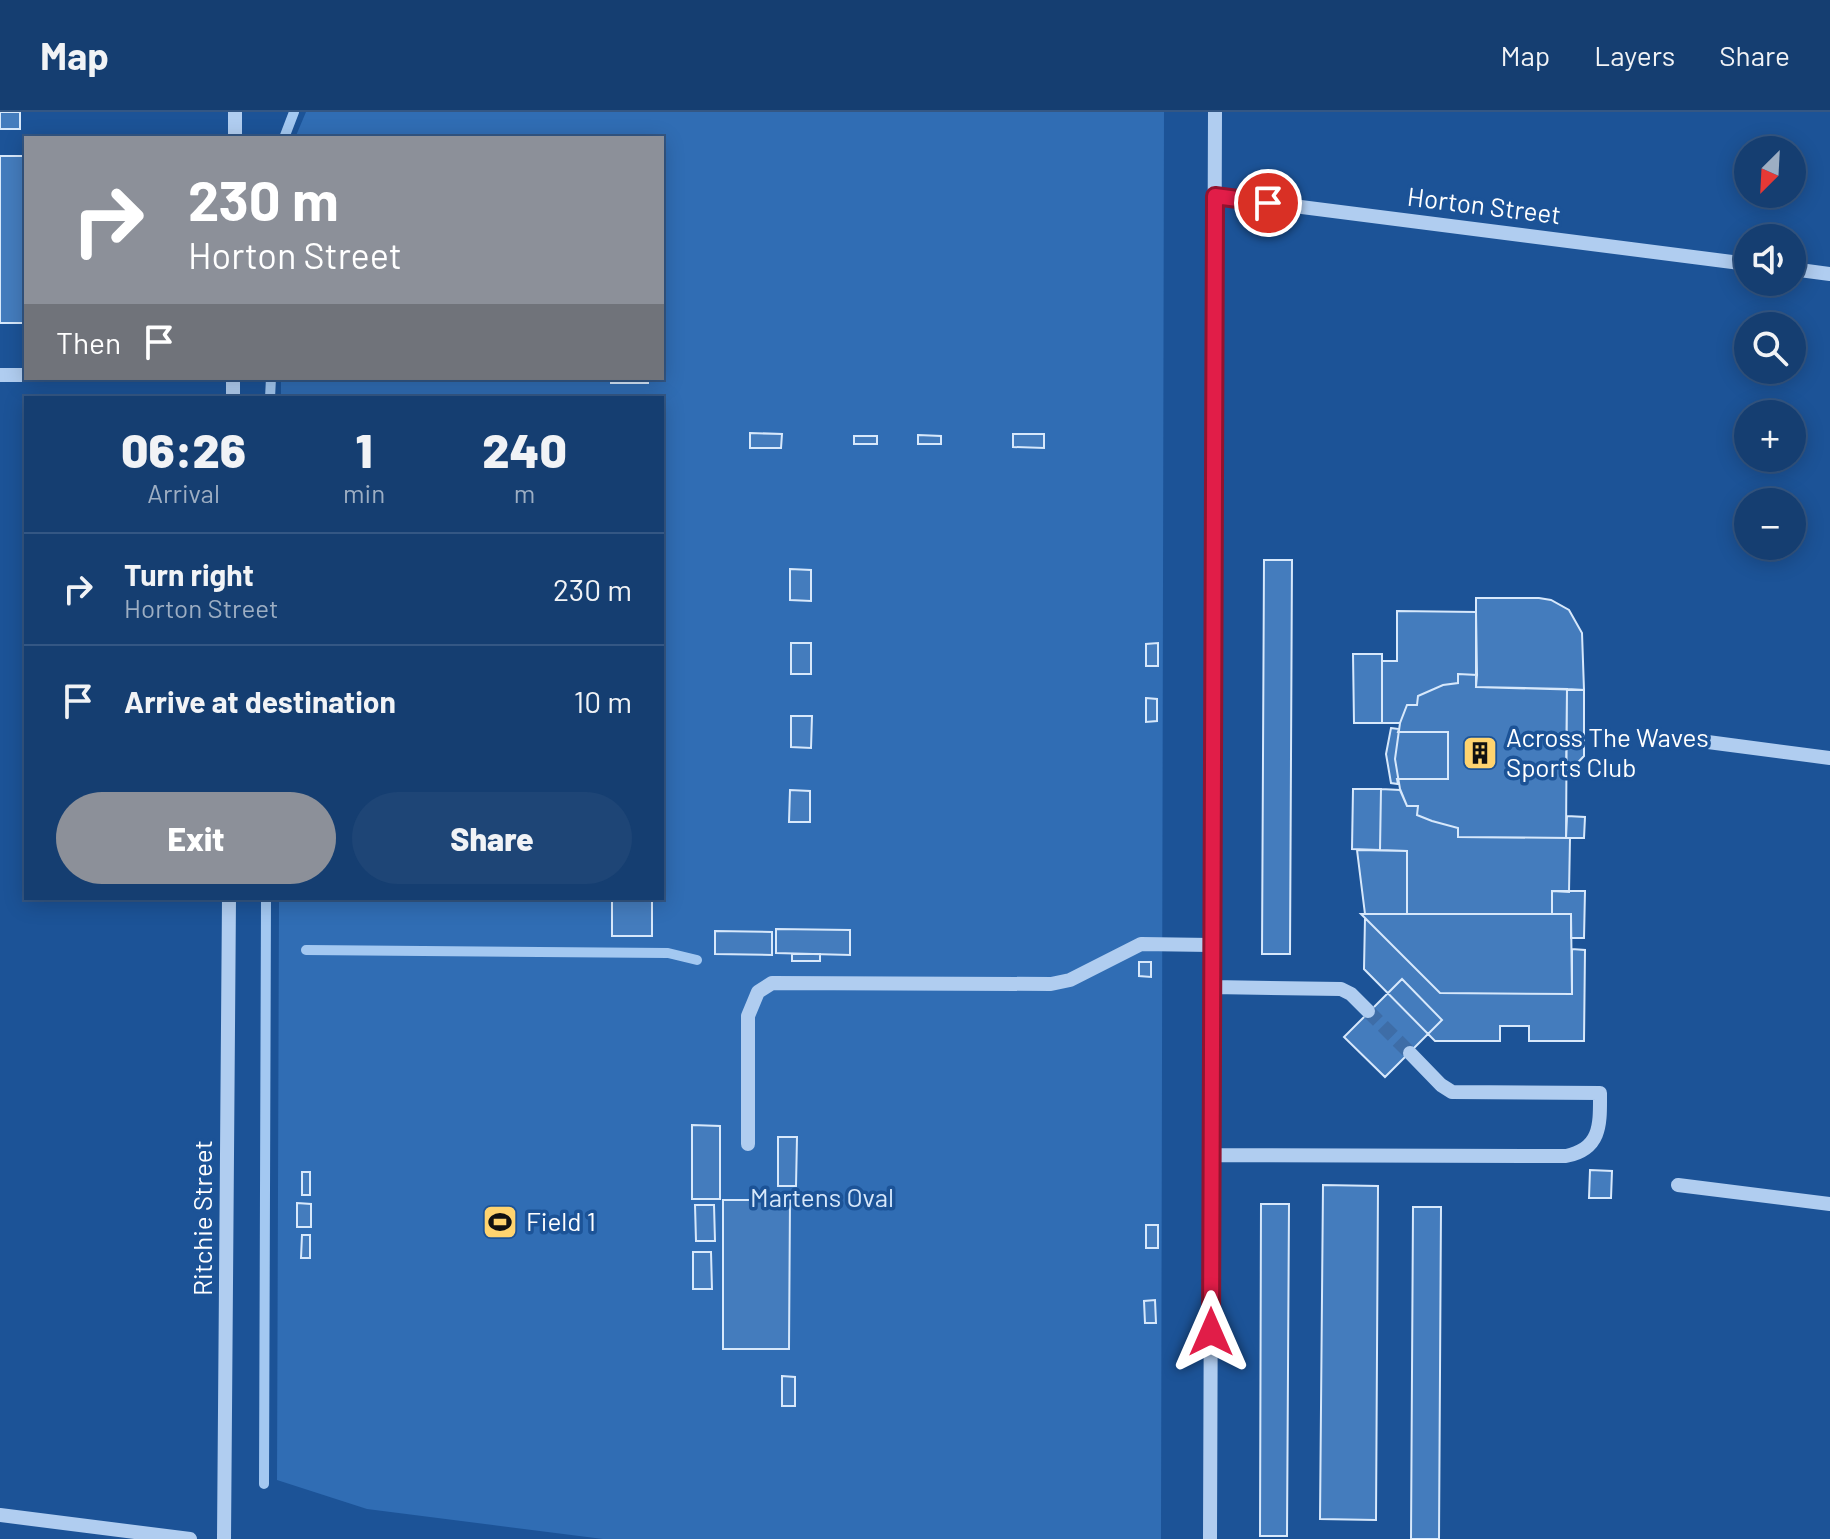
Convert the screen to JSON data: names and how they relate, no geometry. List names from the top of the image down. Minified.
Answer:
{"streets":{"street":["Horton Street","Ritchie Street"]},"parks":["Martens Oval"],"places":{"building":["Across The Waves Sports Club"],"sports":["Field 1"]},"north":"bottom left","page":{"header":"Map","nav":["Map","Layers","Share"],"map_buttons":["+","−"],"turn":["230 m","Horton Street"],"then":"Then","eta":["06:26","Arrival","1","min","240","m"],"list":[{"name":"Turn right","note":"Horton Street","value":"230 m"},{"name":"Arrive at destination","value":"10 m"}],"buttons":["Exit","Share"]}}
